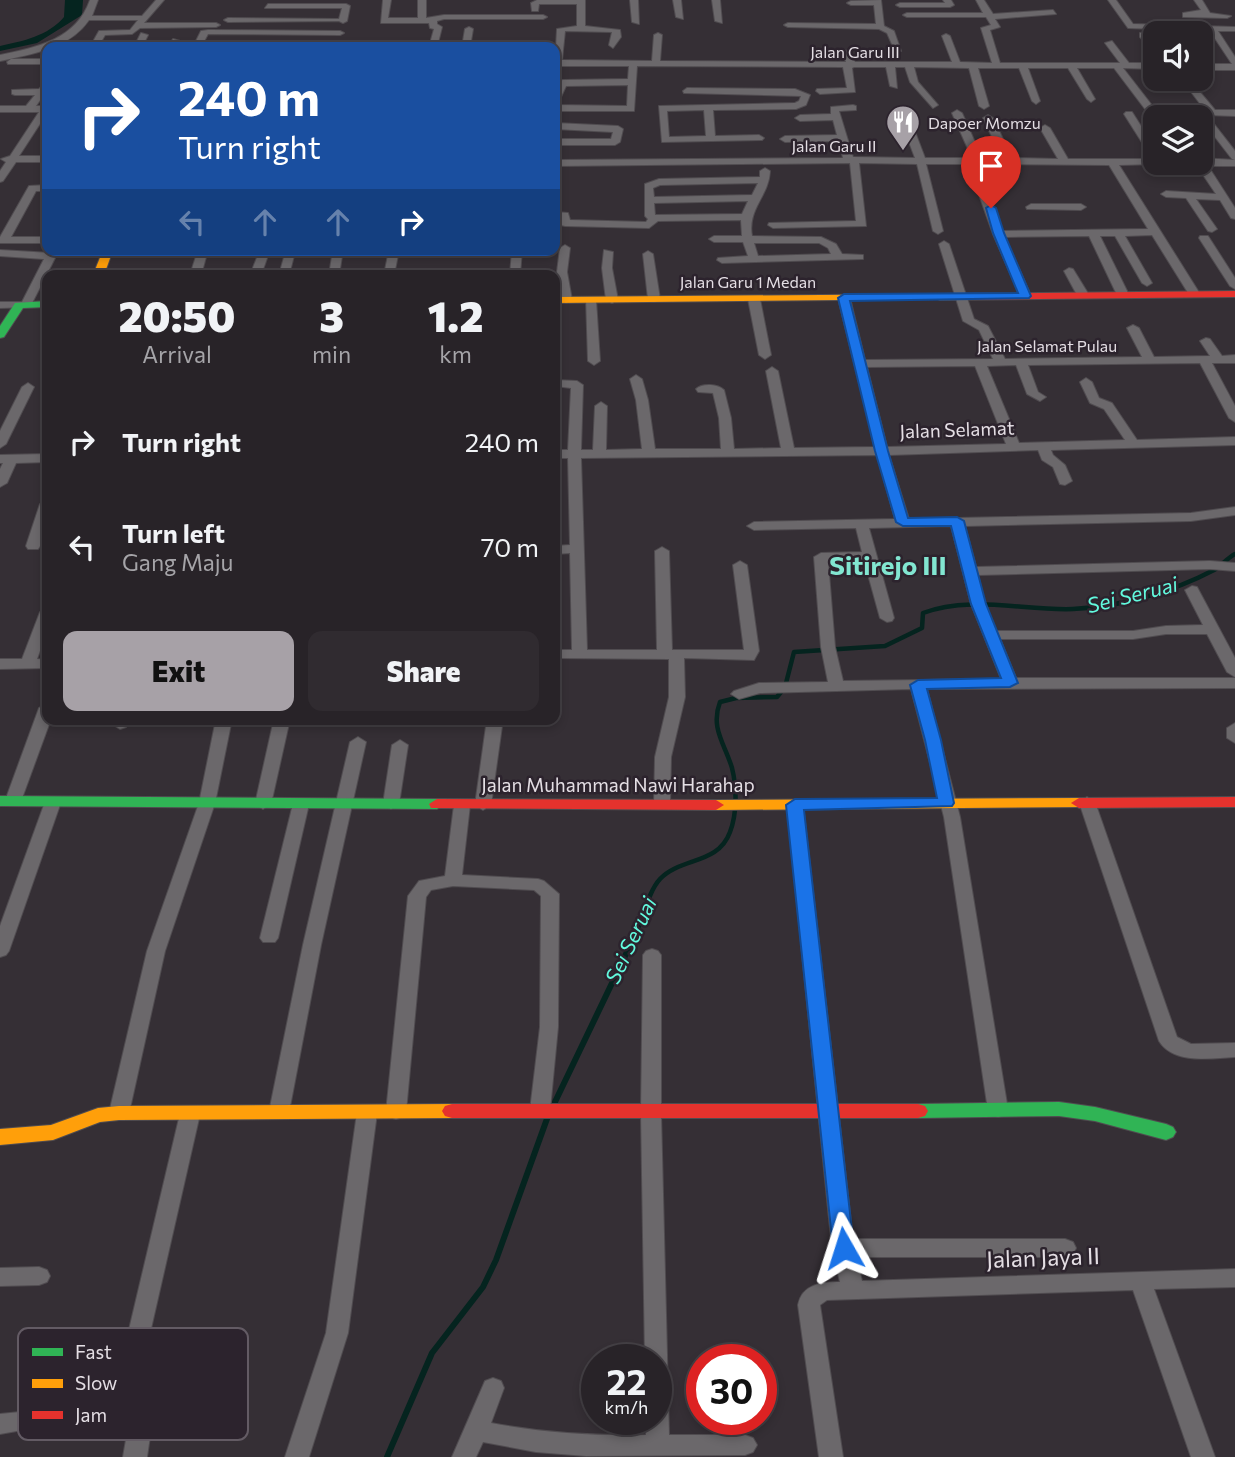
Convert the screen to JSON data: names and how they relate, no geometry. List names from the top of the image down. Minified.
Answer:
{"streets":{"street":["Jalan Garu III","Jalan Garu II","Jalan Garu 1 Medan","Jalan Selamat Pulau","Jalan Selamat","Jalan Muhammad Nawi Harahap","Jalan Jaya II"]},"districts":["Sitirejo III"],"water":["Sei Seruai"],"places":{"restaurant":["Dapoer Momzu"]},"legend":["Fast","Slow","Jam"],"page":{"turn":["240 m","Turn right"],"eta":["20:50","Arrival","3","min","1.2","km"],"list":[{"name":"Turn right","value":"240 m"},{"name":"Turn left","note":"Gang Maju","value":"70 m"}],"buttons":["Exit","Share"],"speed":"22 km/h","limit":"30"}}
